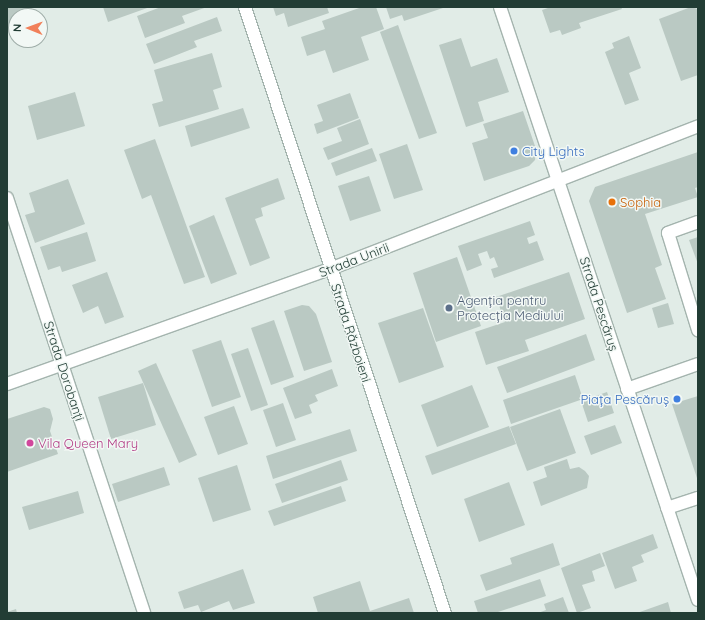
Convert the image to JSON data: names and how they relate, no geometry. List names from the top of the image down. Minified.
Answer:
{"streets":{"street":["Strada Unirii","Strada Pescăruș","Strada Războieni","Strada Dorobanți"]},"crossings":[["Strada Unirii","Strada Pescăruș"],["Strada Unirii","Strada Războieni"],["Strada Unirii","Strada Dorobanți"]],"places":["City Lights","Sophia","Agenția pentru Protecția Mediului","Piața Pescăruș","Vila Queen Mary"],"north":"left"}
